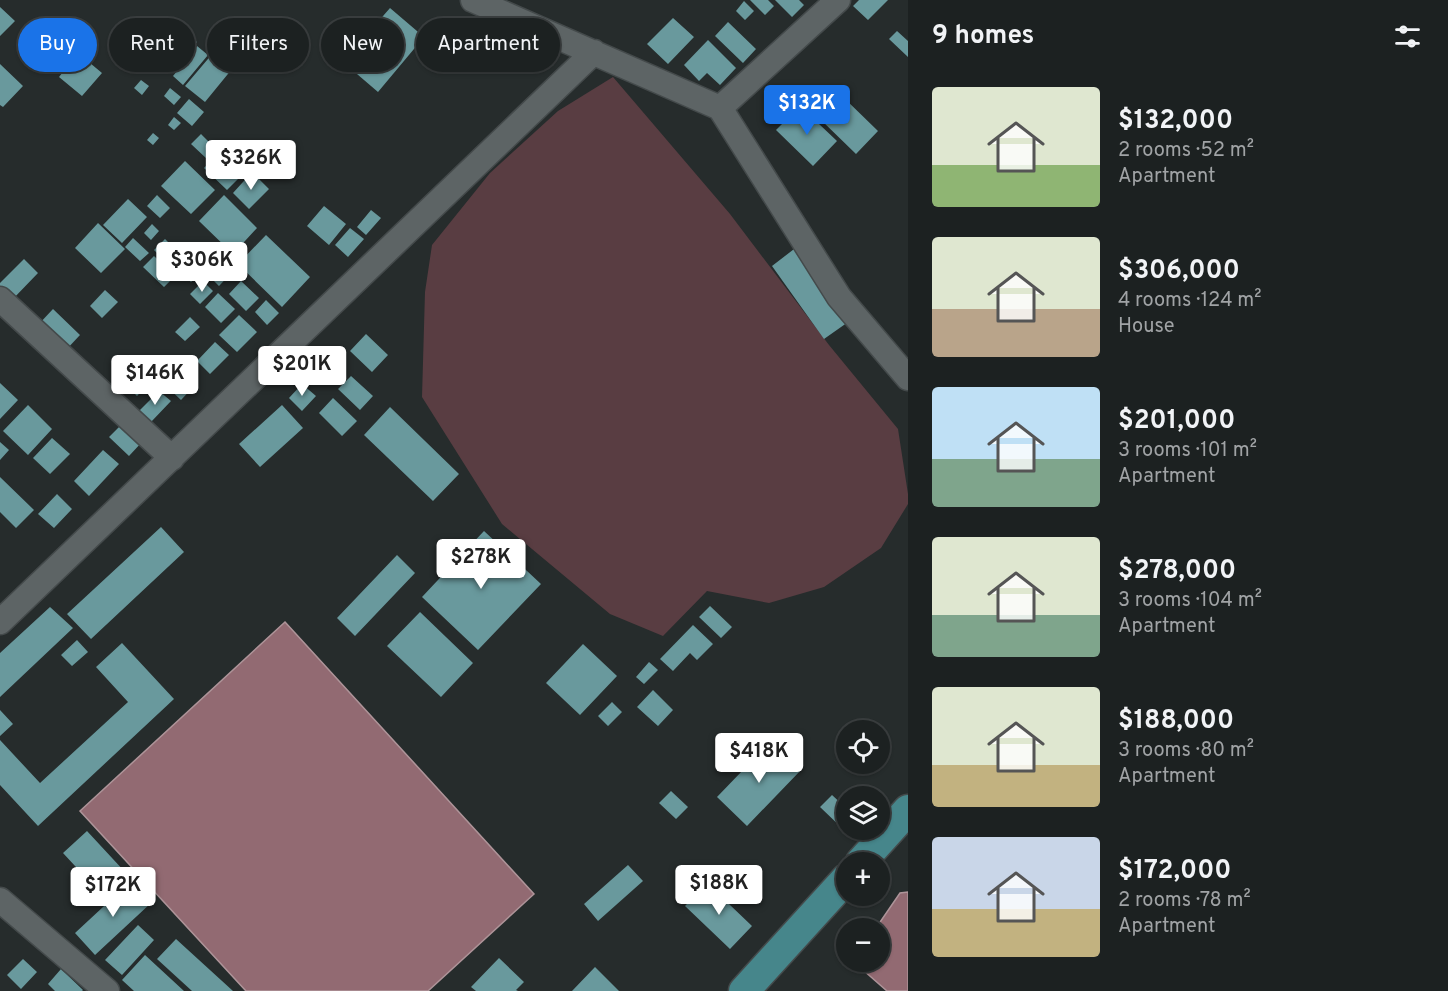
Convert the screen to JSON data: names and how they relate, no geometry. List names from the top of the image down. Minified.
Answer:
{"page":{"heading":"9 homes","chip":["Buy","Rent","Filters","New","Apartment"],"list":[{"name":"$132,000","note":"2 rooms · 52 m² · Apartment"},{"name":"$306,000","note":"4 rooms · 124 m² · House"},{"name":"$201,000","note":"3 rooms · 101 m² · Apartment"},{"name":"$278,000","note":"3 rooms · 104 m² · Apartment"},{"name":"$188,000","note":"3 rooms · 80 m² · Apartment"},{"name":"$172,000","note":"2 rooms · 78 m² · Apartment"}],"price":["$132K","$326K","$306K","$201K","$146K","$278K","$418K","$188K","$172K"],"map_buttons":["+","−"]}}
